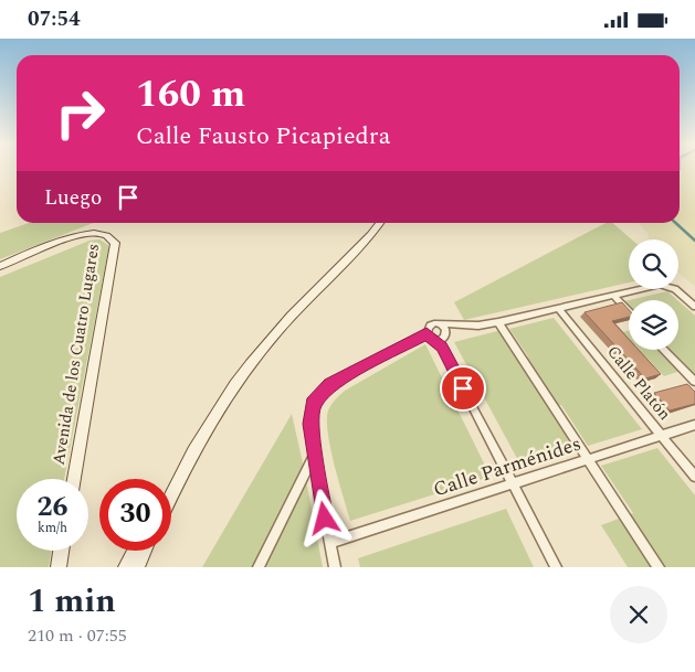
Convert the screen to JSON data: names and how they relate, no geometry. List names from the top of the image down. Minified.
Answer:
{"streets":{"main road":["Avenida de los Cuatro Lugares"],"street":["Calle Platón","Calle Parménides"]},"crossings":[["Calle Platón","Calle Parménides"]],"page":{"status":"07:54","turn":["160 m","Calle Fausto Picapiedra"],"then":"Luego","speed":"26 km/h","limit":"30","heading":["1 min","210 m · 07:55"]}}
